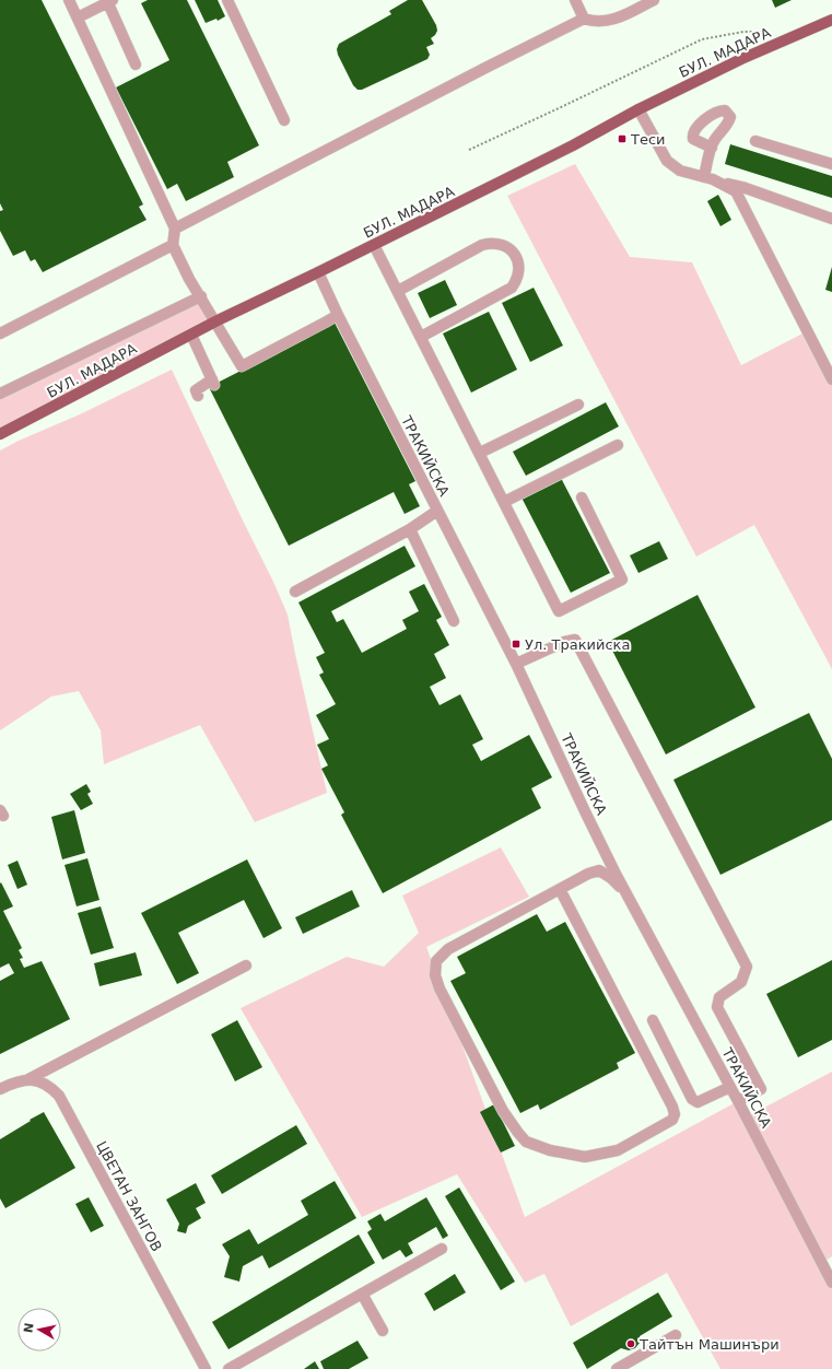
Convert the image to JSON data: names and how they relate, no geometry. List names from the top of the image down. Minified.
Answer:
{"streets":{"main road":["БУЛ. МАДАРА"],"street":["ТРАКИЙСКА","ЦВЕТАН ЗАНГОВ"]},"crossings":[["БУЛ. МАДАРА","ТРАКИЙСКА"]],"places":{"transit":["Теси","Ул. Тракийска"],"other":["Тайтън Машинъри"]},"north":"left"}
